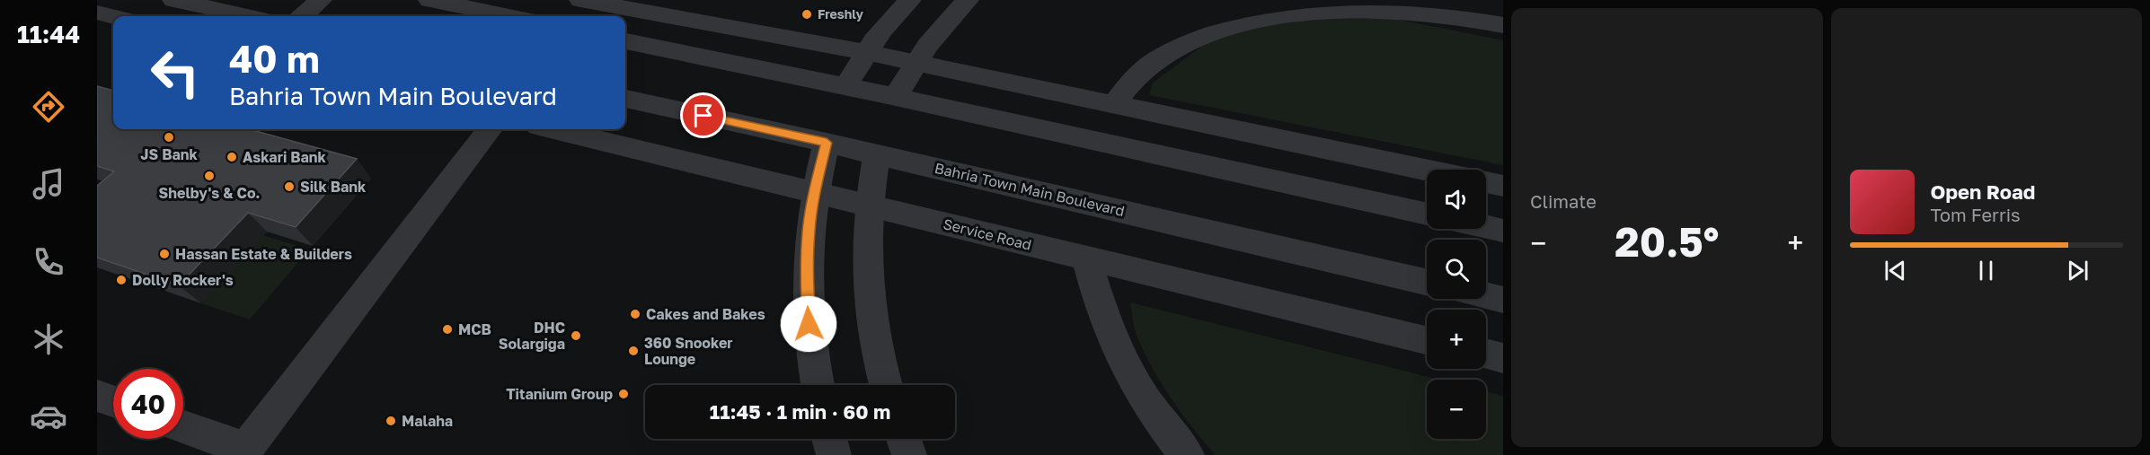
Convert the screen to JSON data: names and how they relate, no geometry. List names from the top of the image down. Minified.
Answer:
{"streets":{"street":["Bahria Town Main Boulevard","Service Road"]},"places":["Freshly","JS Bank","Askari Bank","Shelby's & Co.","Silk Bank","Hassan Estate & Builders","Dolly Rocker's","Cakes and Bakes","MCB","DHC Solargiga","360 Snooker Lounge","Titanium Group","Malaha"],"page":{"tabs":"11:44","tile":"Climate","turn":["40 m","Bahria Town Main Boulevard"],"map_buttons":["+","−"],"song":["Open Road","Tom Ferris"],"heat":["−","20.5°","+"],"limit":"40","trip":"11:45 · 1 min · 60 m"}}
